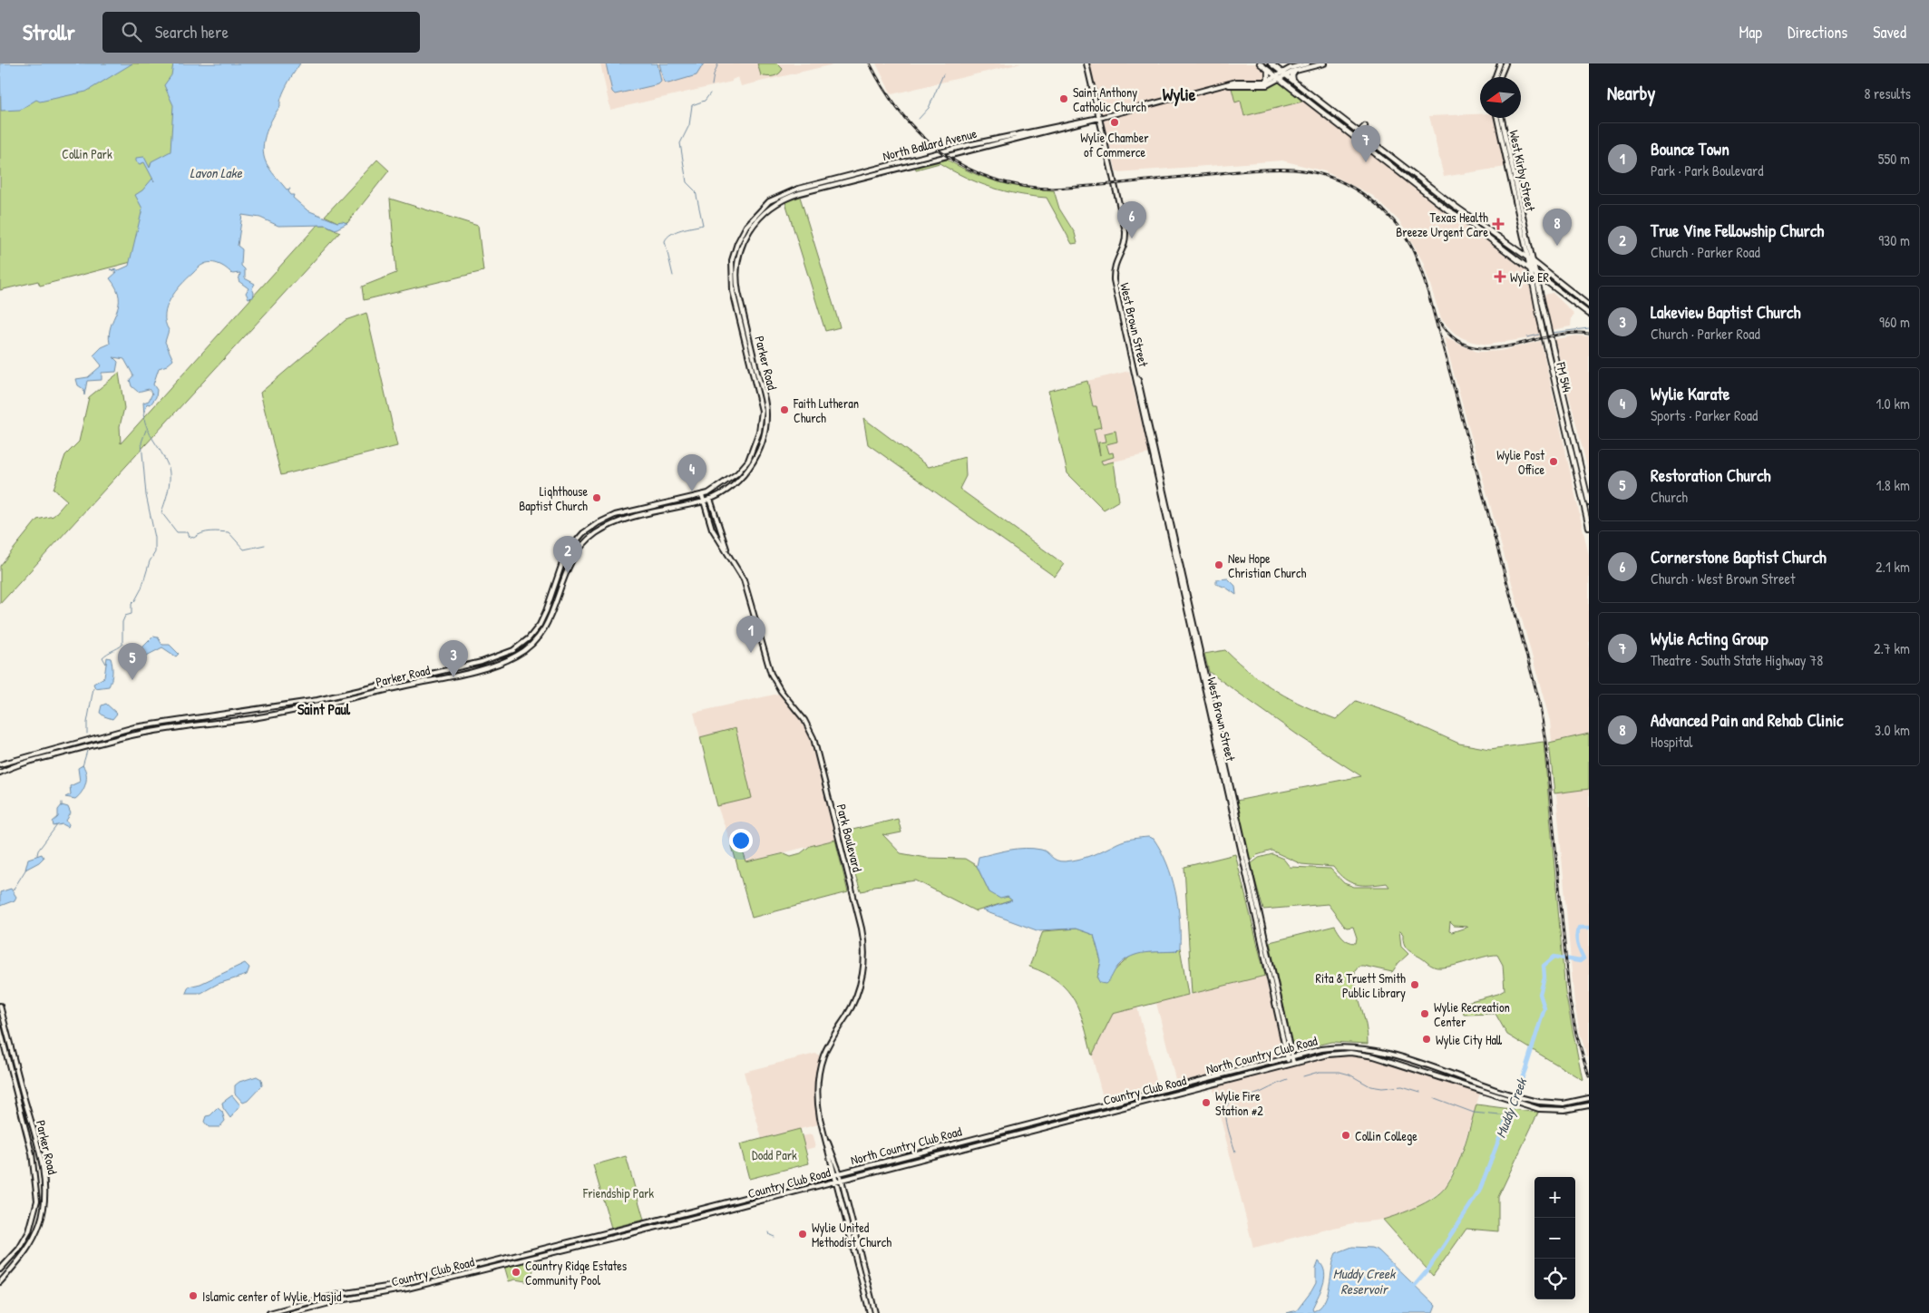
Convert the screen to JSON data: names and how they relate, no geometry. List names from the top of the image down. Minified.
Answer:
{"streets":{"main road":["North Ballard Avenue","West Kirby Street","West Brown Street","Parker Road","FM 544","Park Boulevard","North Country Club Road","Country Club Road"]},"crossings":[["North Ballard Avenue","West Brown Street"],["North Ballard Avenue","Parker Road"],["West Kirby Street","FM 544"],["West Brown Street","North Country Club Road"],["West Brown Street","Country Club Road"],["Parker Road","Park Boulevard"],["Park Boulevard","North Country Club Road"],["Park Boulevard","Country Club Road"],["North Country Club Road","Country Club Road"]],"districts":["Wylie","Saint Paul"],"water":["Lavon Lake","Muddy Creek","Muddy Creek Reservoir"],"parks":["Collin Park","Dodd Park","Friendship Park"],"places":{"other":["Saint Anthony Catholic Church","Wylie Chamber of Commerce","Faith Lutheran Church","Wylie Post Office","Lighthouse Baptist Church","New Hope Christian Church","Rita & Truett Smith Public Library","Wylie Recreation Center","Wylie City Hall","Wylie Fire Station #2","Collin College","Wylie United Methodist Church","Country Ridge Estates Community Pool","Islamic center of Wylie, Masjid"],"health":["Texas Health Breeze Urgent Care","Wylie ER"]},"north":"left","page":{"header":"Strollr","search":"Search here","nav":["Map","Directions","Saved"],"heading":["Nearby","8 results"],"list":[{"mark":"1","name":"Bounce Town","note":"Park · Park Boulevard","value":"550 m"},{"mark":"2","name":"True Vine Fellowship Church","note":"Church · Parker Road","value":"930 m"},{"mark":"3","name":"Lakeview Baptist Church","note":"Church · Parker Road","value":"960 m"},{"mark":"4","name":"Wylie Karate","note":"Sports · Parker Road","value":"1.0 km"},{"mark":"5","name":"Restoration Church","note":"Church","value":"1.8 km"},{"mark":"6","name":"Cornerstone Baptist Church","note":"Church · West Brown Street","value":"2.1 km"},{"mark":"7","name":"Wylie Acting Group","note":"Theatre · South State Highway 78","value":"2.7 km"},{"mark":"8","name":"Advanced Pain and Rehab Clinic","note":"Hospital","value":"3.0 km"}],"pins":["7","6","8","4","2","1","3","5"],"map_buttons":["+","−"]}}
